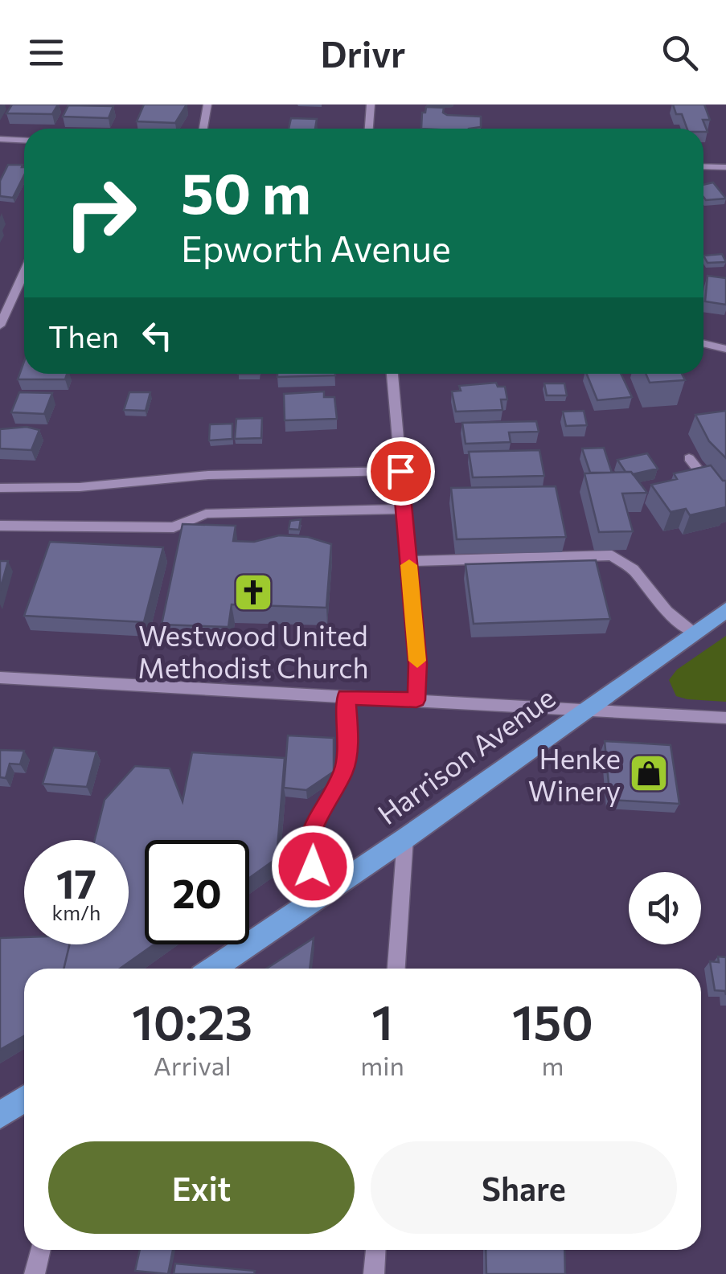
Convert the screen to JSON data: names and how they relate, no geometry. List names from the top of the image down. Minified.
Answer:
{"streets":{"main road":["Harrison Avenue"]},"places":{"church":["Westwood United Methodist Church"],"shop":["Henke Winery"]},"page":{"header":"Drivr","turn":["50 m","Epworth Avenue"],"then":"Then","speed":"17 km/h","limit":"20","eta":["10:23","Arrival","1","min","150","m"],"buttons":["Exit","Share"]}}
